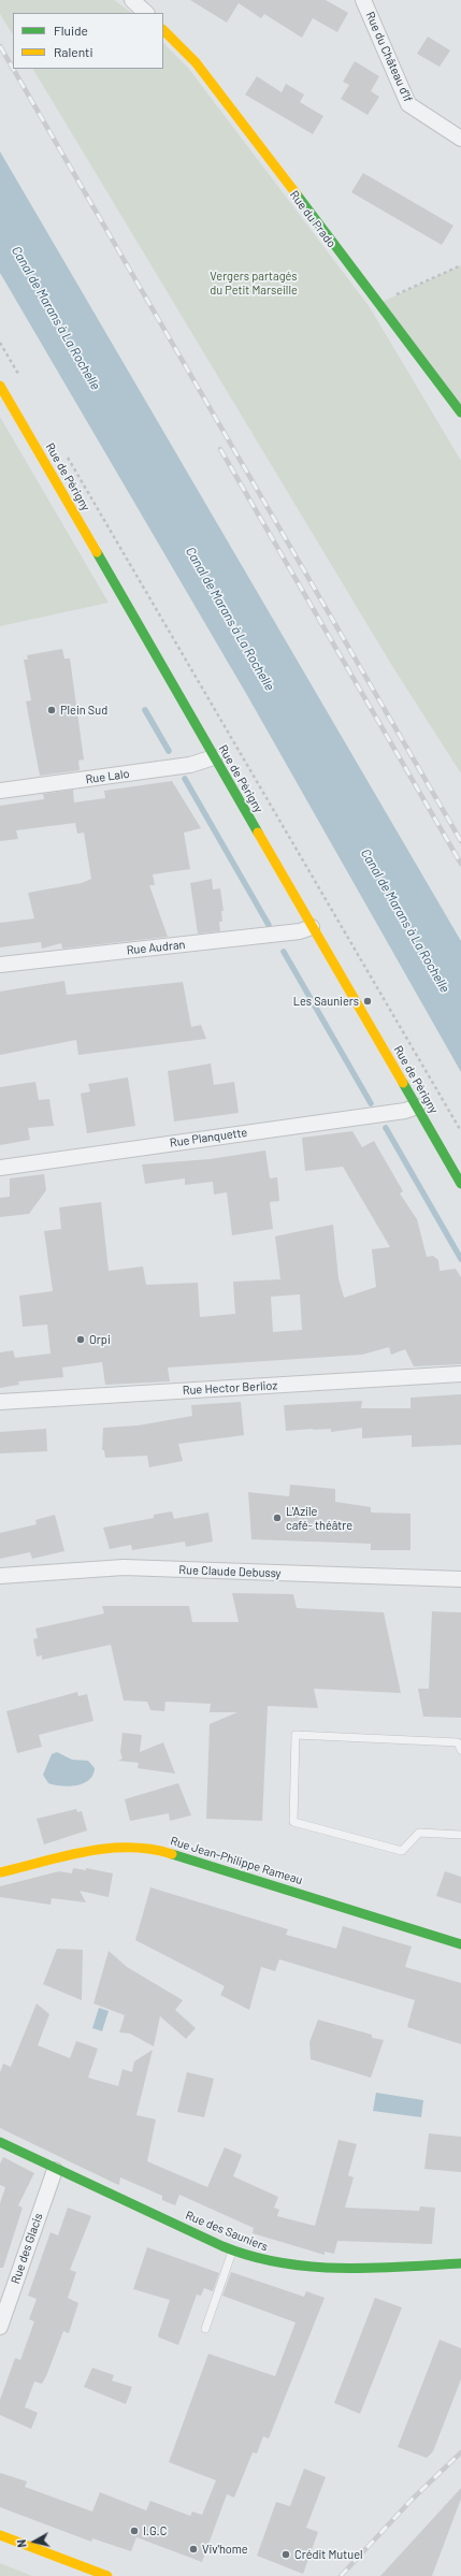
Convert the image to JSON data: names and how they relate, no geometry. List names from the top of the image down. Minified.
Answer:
{"streets":{"street":["Rue du Château d'If","Rue du Prado","Rue de Périgny","Rue Lalo","Rue Audran","Rue Planquette","Rue Hector Berlioz","Rue Claude Debussy","Rue Jean-Philippe Rameau","Rue des Sauniers","Rue des Glacis"]},"crossings":[["Rue de Périgny","Rue Lalo"],["Rue de Périgny","Rue Audran"],["Rue de Périgny","Rue Planquette"],["Rue des Sauniers","Rue des Glacis"]],"water":["Canal de Marans à La Rochelle"],"parks":["Vergers partagés du Petit Marseille"],"places":["Plein Sud","Les Sauniers","Orpi","L'Azile café- théâtre","I.G.C","Viv'home","Crédit Mutuel"],"legend":["Fluide","Ralenti"],"north":"left"}
